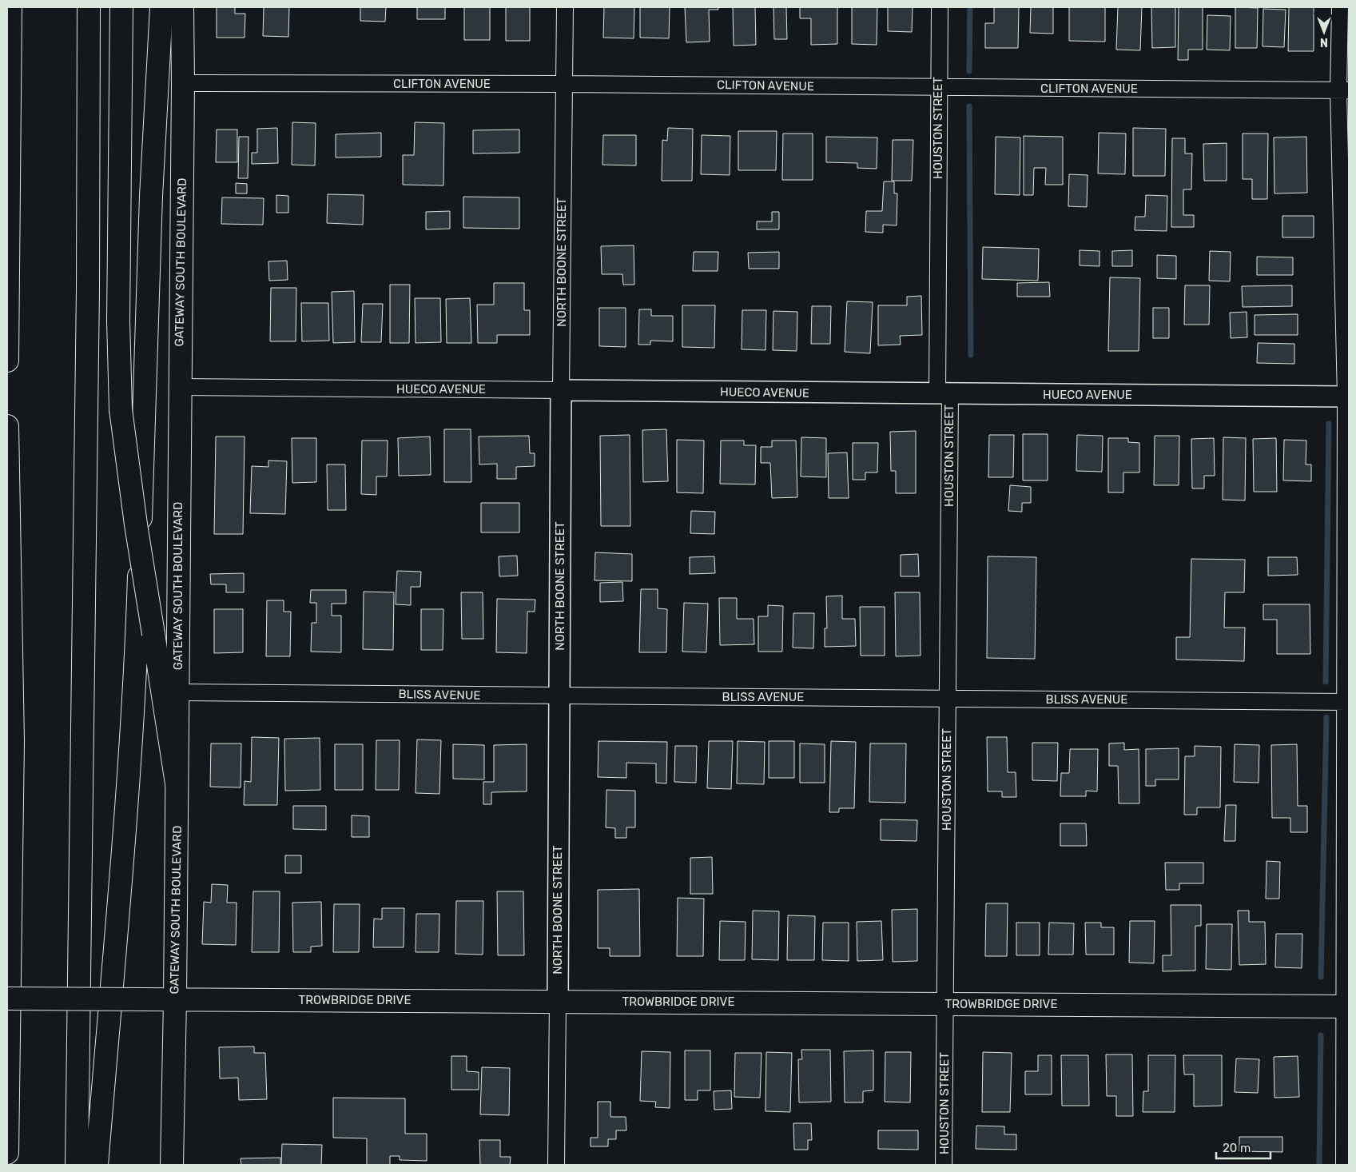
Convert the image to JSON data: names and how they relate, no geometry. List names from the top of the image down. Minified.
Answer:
{"streets":{"main road":["GATEWAY SOUTH BOULEVARD","TROWBRIDGE DRIVE"],"street":["CLIFTON AVENUE","HOUSTON STREET","NORTH BOONE STREET","HUECO AVENUE","BLISS AVENUE"]},"crossings":[["CLIFTON AVENUE","HOUSTON STREET"],["CLIFTON AVENUE","GATEWAY SOUTH BOULEVARD"],["CLIFTON AVENUE","NORTH BOONE STREET"],["HOUSTON STREET","HUECO AVENUE"],["HOUSTON STREET","BLISS AVENUE"],["HOUSTON STREET","TROWBRIDGE DRIVE"],["GATEWAY SOUTH BOULEVARD","HUECO AVENUE"],["GATEWAY SOUTH BOULEVARD","BLISS AVENUE"],["GATEWAY SOUTH BOULEVARD","TROWBRIDGE DRIVE"],["NORTH BOONE STREET","HUECO AVENUE"],["NORTH BOONE STREET","BLISS AVENUE"],["NORTH BOONE STREET","TROWBRIDGE DRIVE"]],"scale_bar":"20 m","north":"bottom"}
